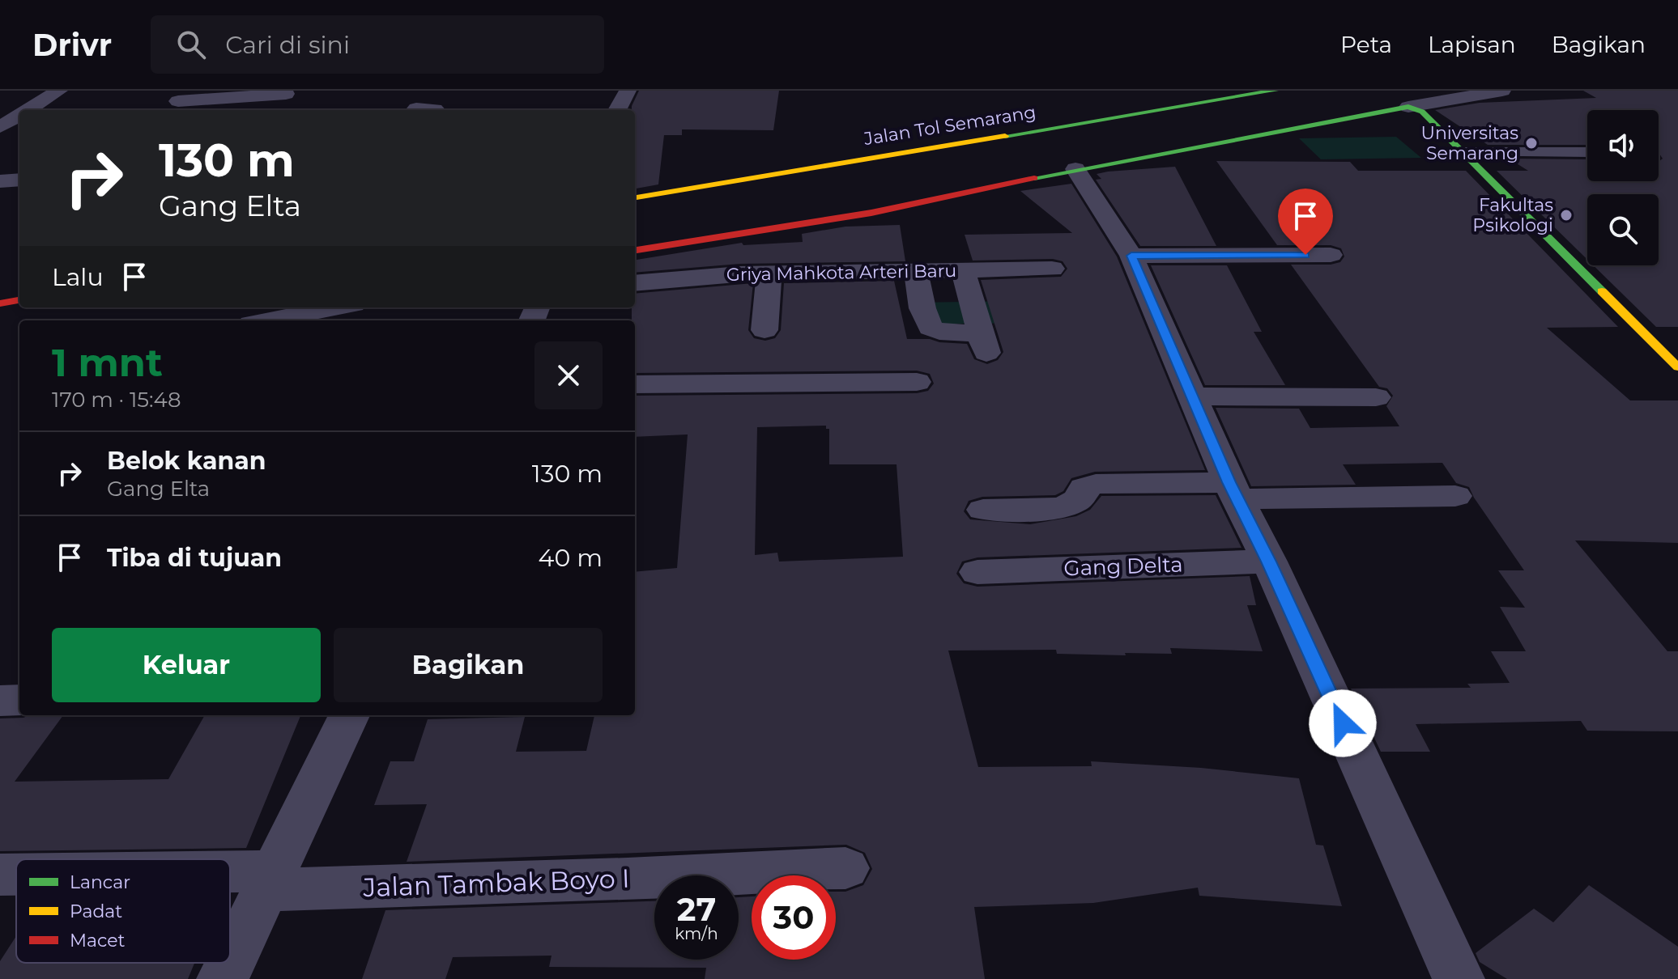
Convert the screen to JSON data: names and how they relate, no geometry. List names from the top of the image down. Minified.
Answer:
{"streets":{"main road":["Jalan Tol Semarang"],"street":["Griya Mahkota Arteri Baru","Gang Delta","Jalan Tambak Boyo I"]},"places":["Universitas Semarang","Fakultas Psikologi"],"legend":["Lancar","Padat","Macet"],"page":{"header":"Drivr","search":"Cari di sini","nav":["Peta","Lapisan","Bagikan"],"turn":["130 m","Gang Elta"],"then":"Lalu","heading":["1 mnt","170 m · 15:48"],"list":[{"name":"Belok kanan","note":"Gang Elta","value":"130 m"},{"name":"Tiba di tujuan","value":"40 m"}],"buttons":["Keluar","Bagikan"],"speed":"27 km/h","limit":"30"}}
